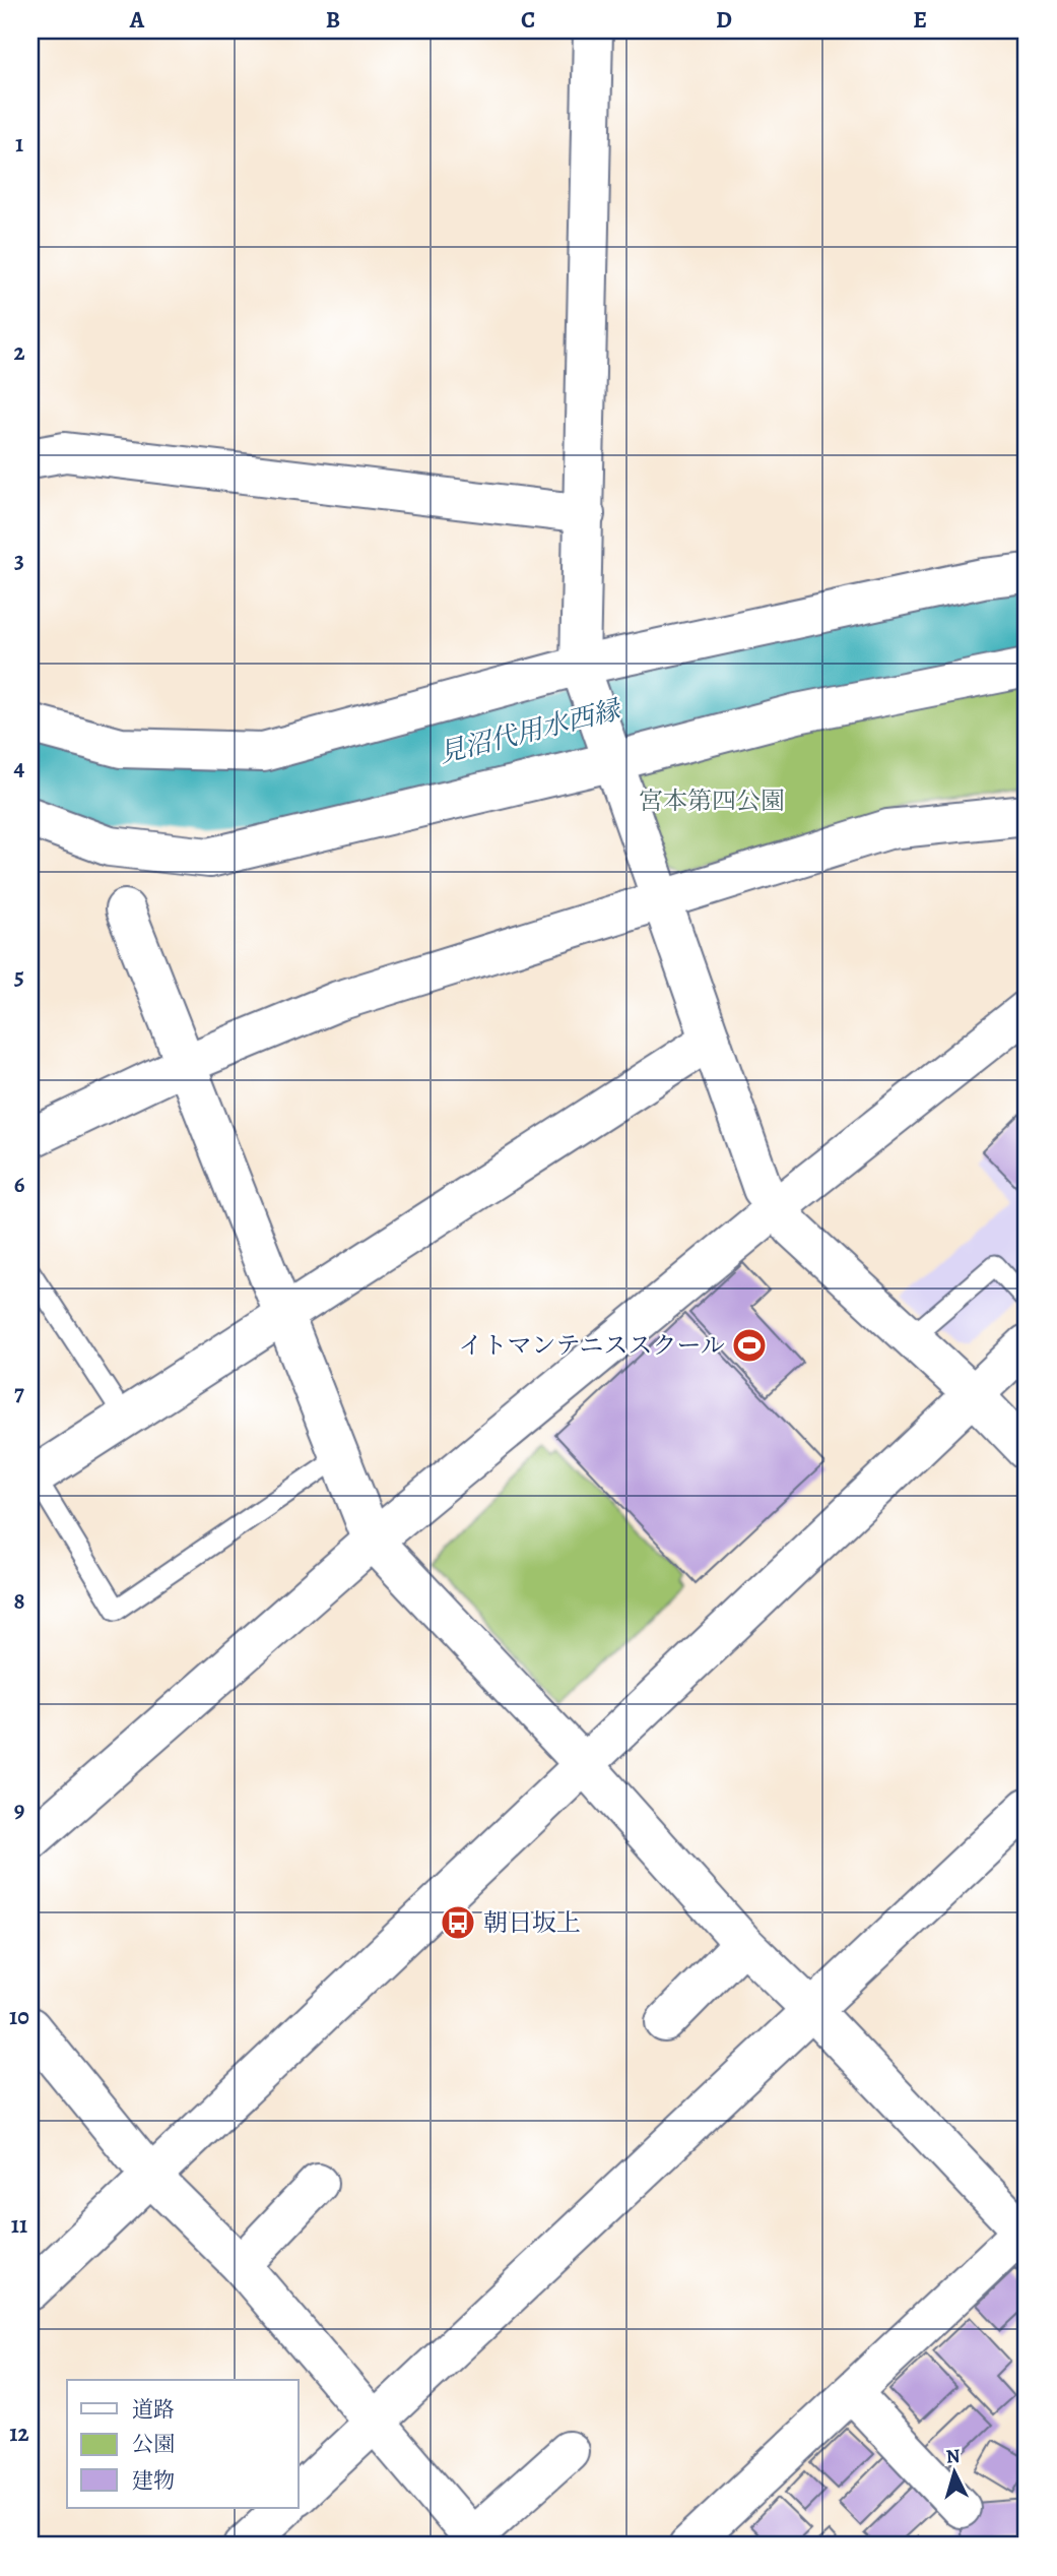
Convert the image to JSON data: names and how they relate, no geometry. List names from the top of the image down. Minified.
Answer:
{"water":["見沼代用水西縁"],"parks":["宮本第四公園"],"places":{"sports":["イトマンテニススクール"],"bus stop":["朝日坂上"]},"legend":["道路","公園","建物"],"north":"top","grid":{"columns":["A","B","C","D","E"],"rows":["1","2","3","4","5","6","7","8","9","10","11","12"]}}
